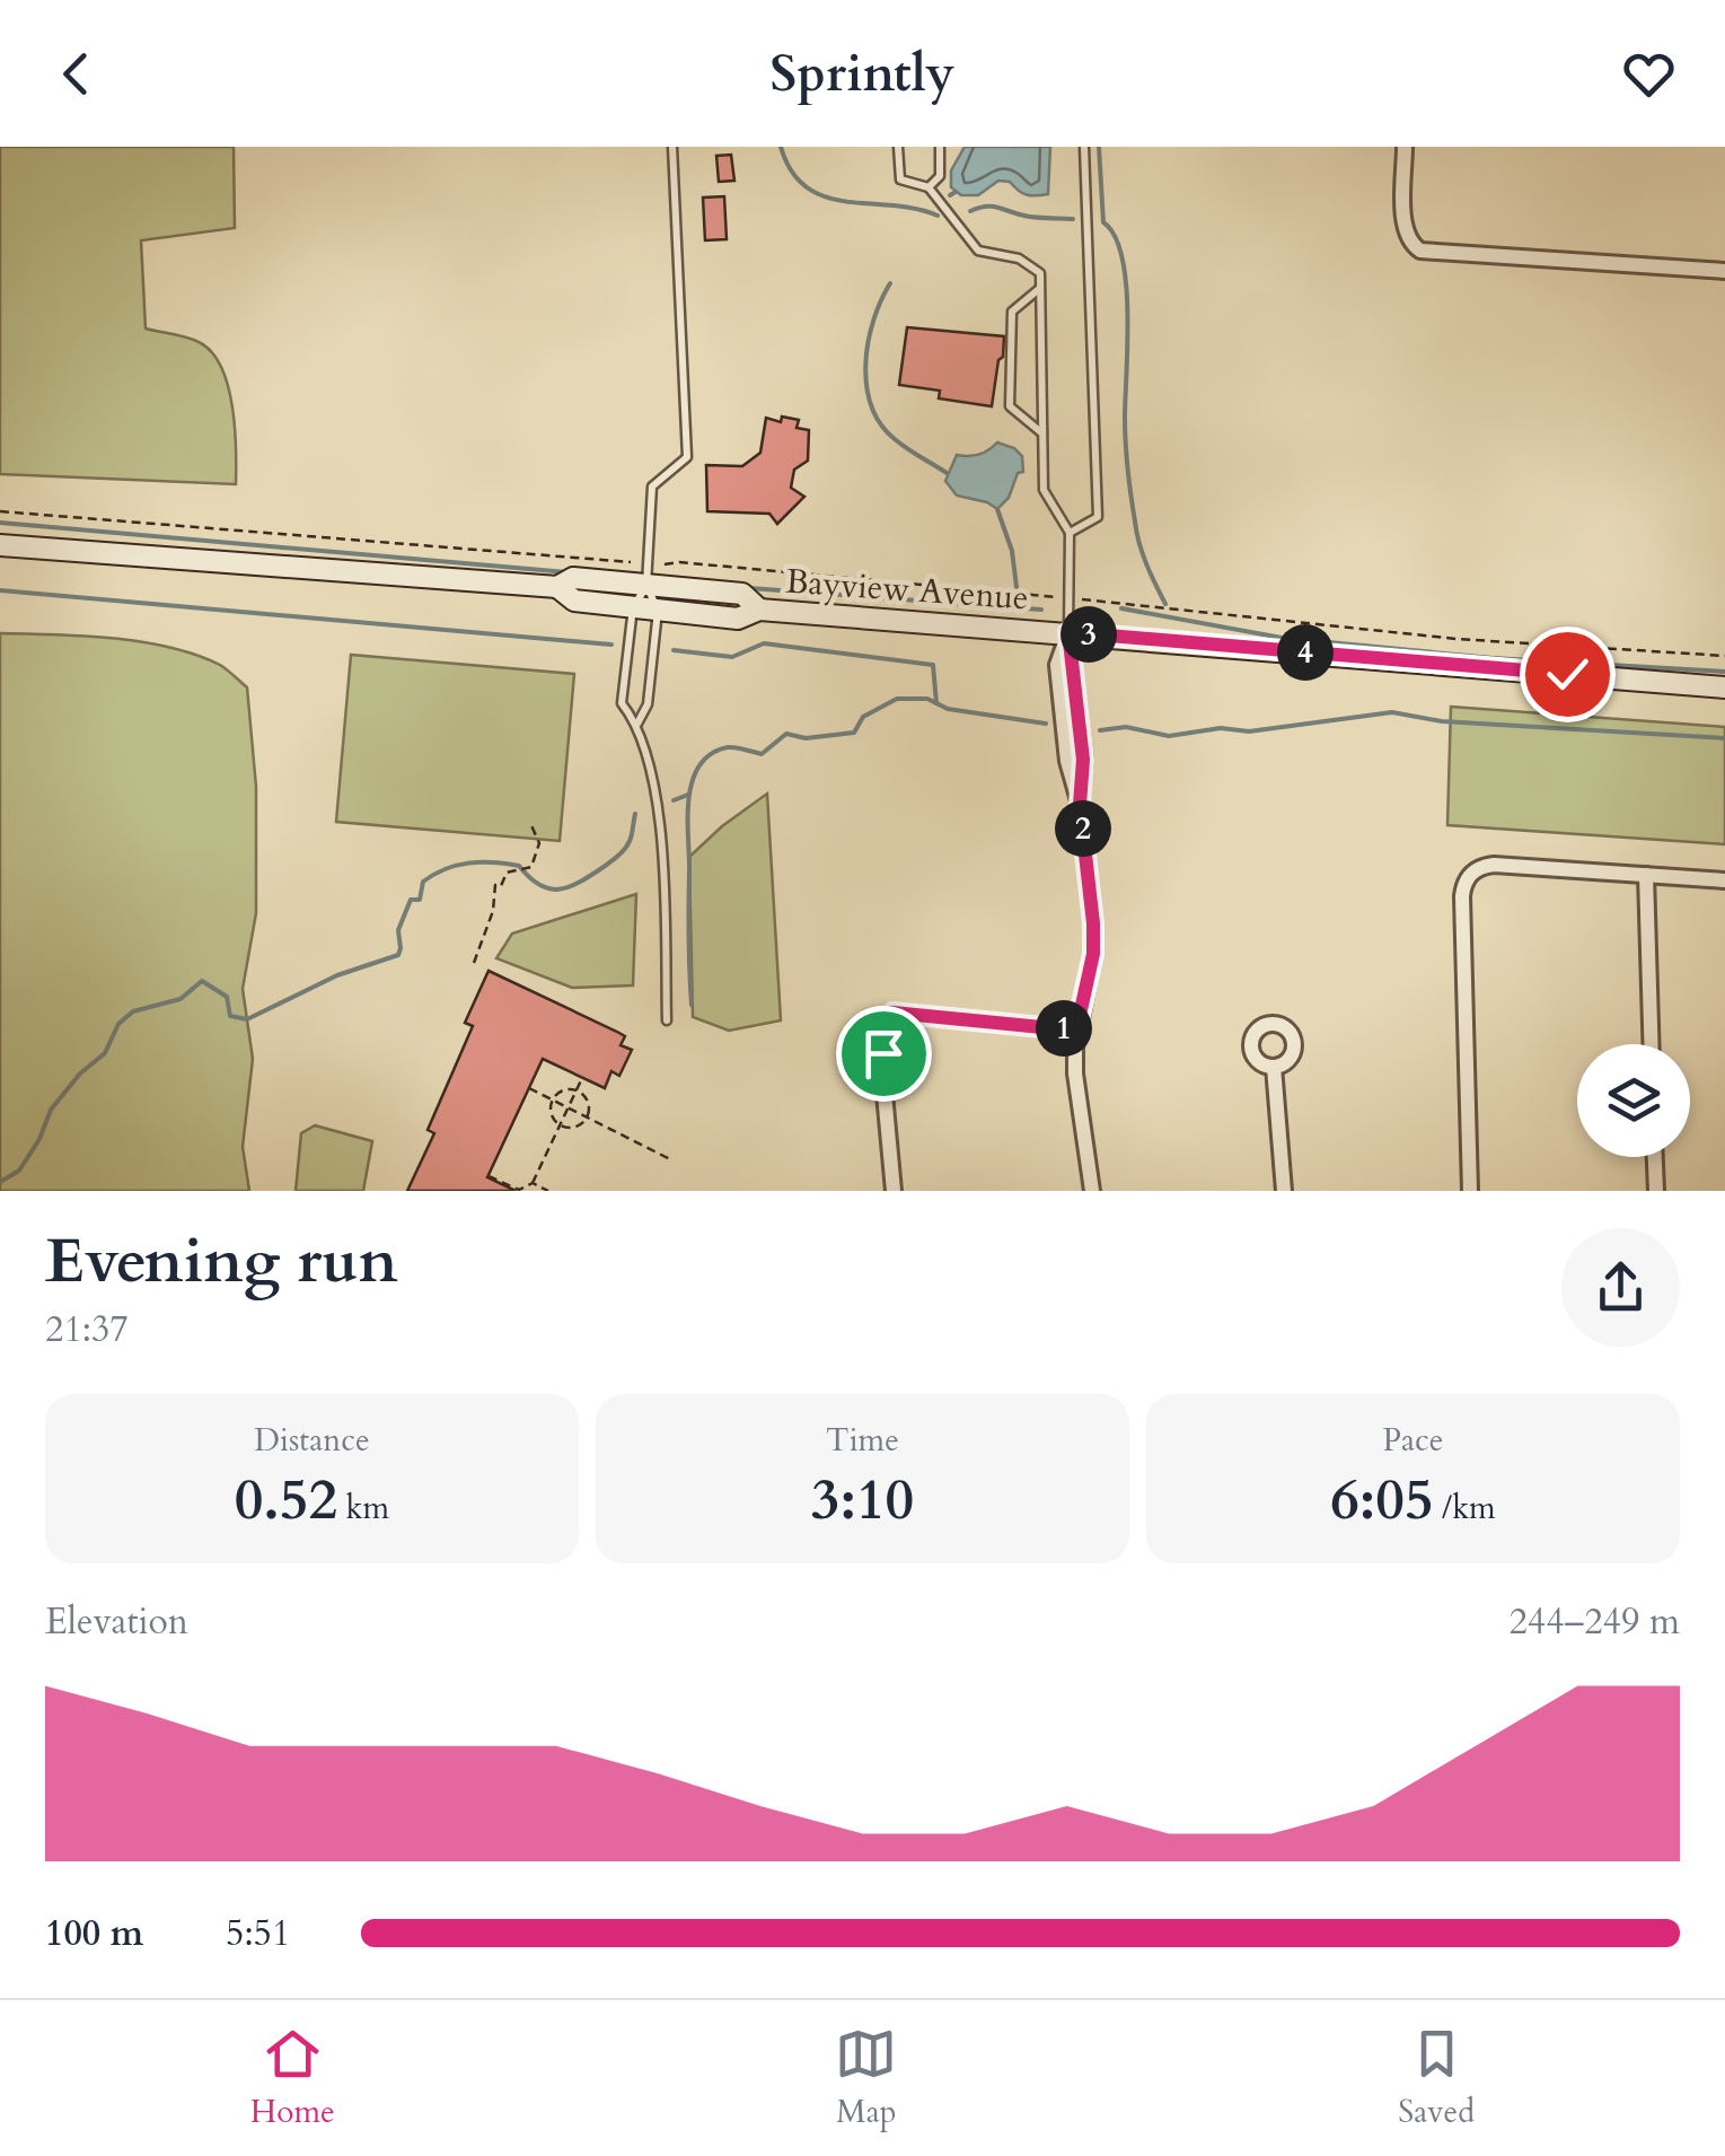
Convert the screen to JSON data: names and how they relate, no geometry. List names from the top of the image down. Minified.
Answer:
{"streets":{"main road":["Bayview Avenue"]},"page":{"header":"Sprintly","pins":["3","4","2","1"],"heading":["Evening run","21:37"],"stats":[["Distance","0.52 km"],["Time","3:10"],["Pace","6:05 /km"]],"chart":["Elevation","244–249 m"],"list":[{"name":"100 m","note":"5:51"}],"tabs":["Home","Map","Saved"]}}
